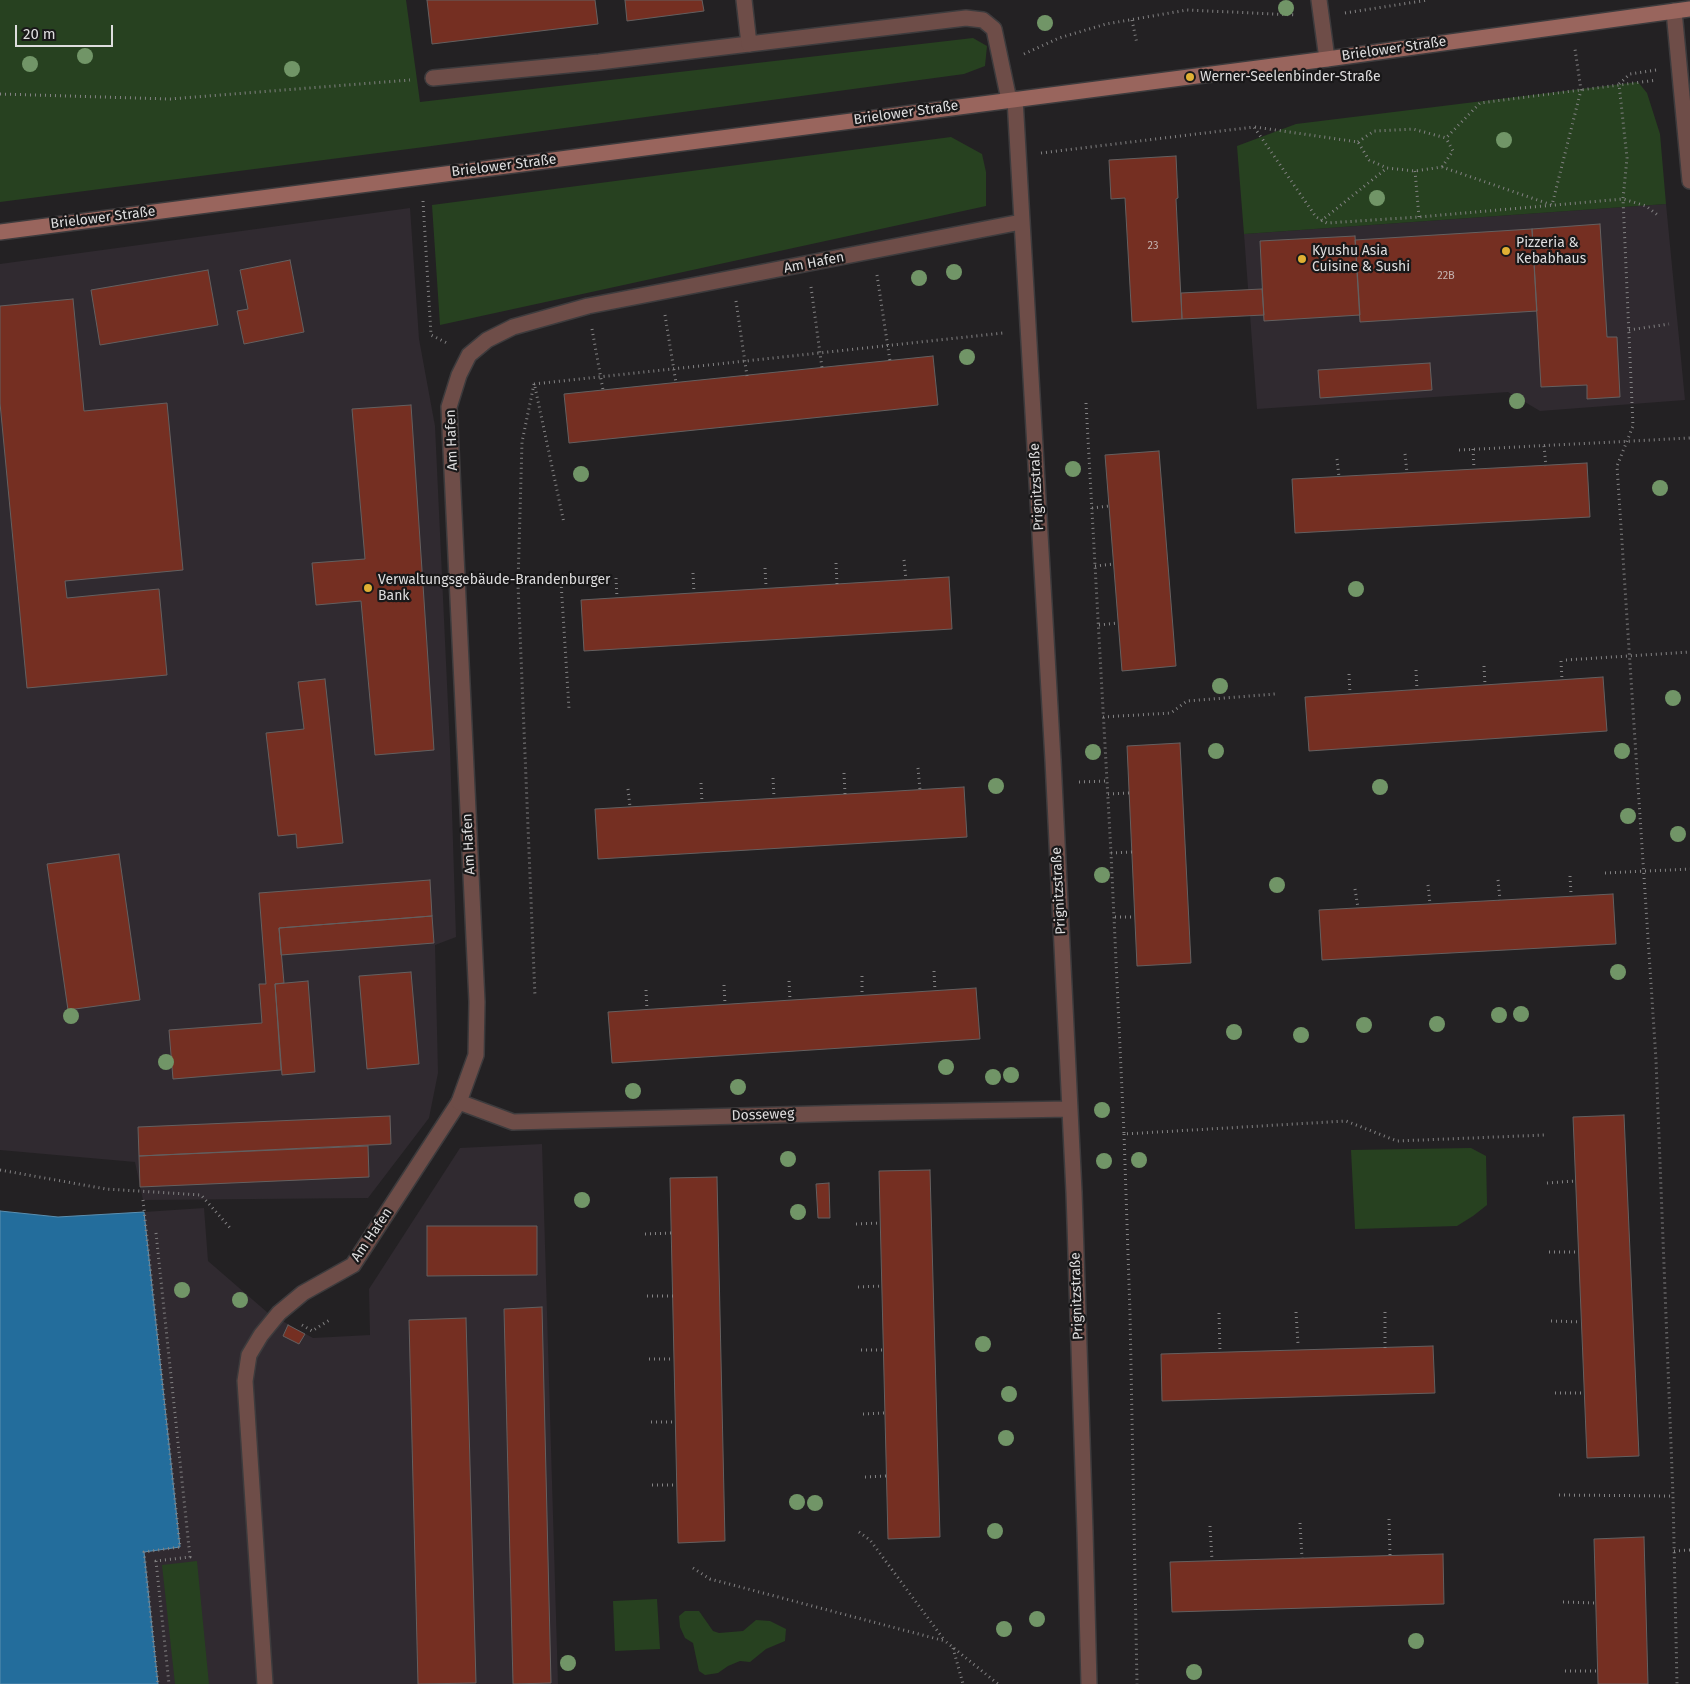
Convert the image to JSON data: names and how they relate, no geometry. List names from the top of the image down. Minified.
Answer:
{"streets":{"main road":["Brielower Straße"],"street":["Am Hafen","Prignitzstraße","Dosseweg"]},"crossings":[["Brielower Straße","Prignitzstraße"],["Am Hafen","Prignitzstraße"],["Am Hafen","Dosseweg"],["Prignitzstraße","Dosseweg"]],"places":["Werner-Seelenbinder-Straße","Pizzeria & Kebabhaus","Kyushu Asia Cuisine & Sushi","Verwaltungsgebäude-Brandenburger Bank"],"house_numbers":["23","22B"],"scale_bar":"20 m"}
